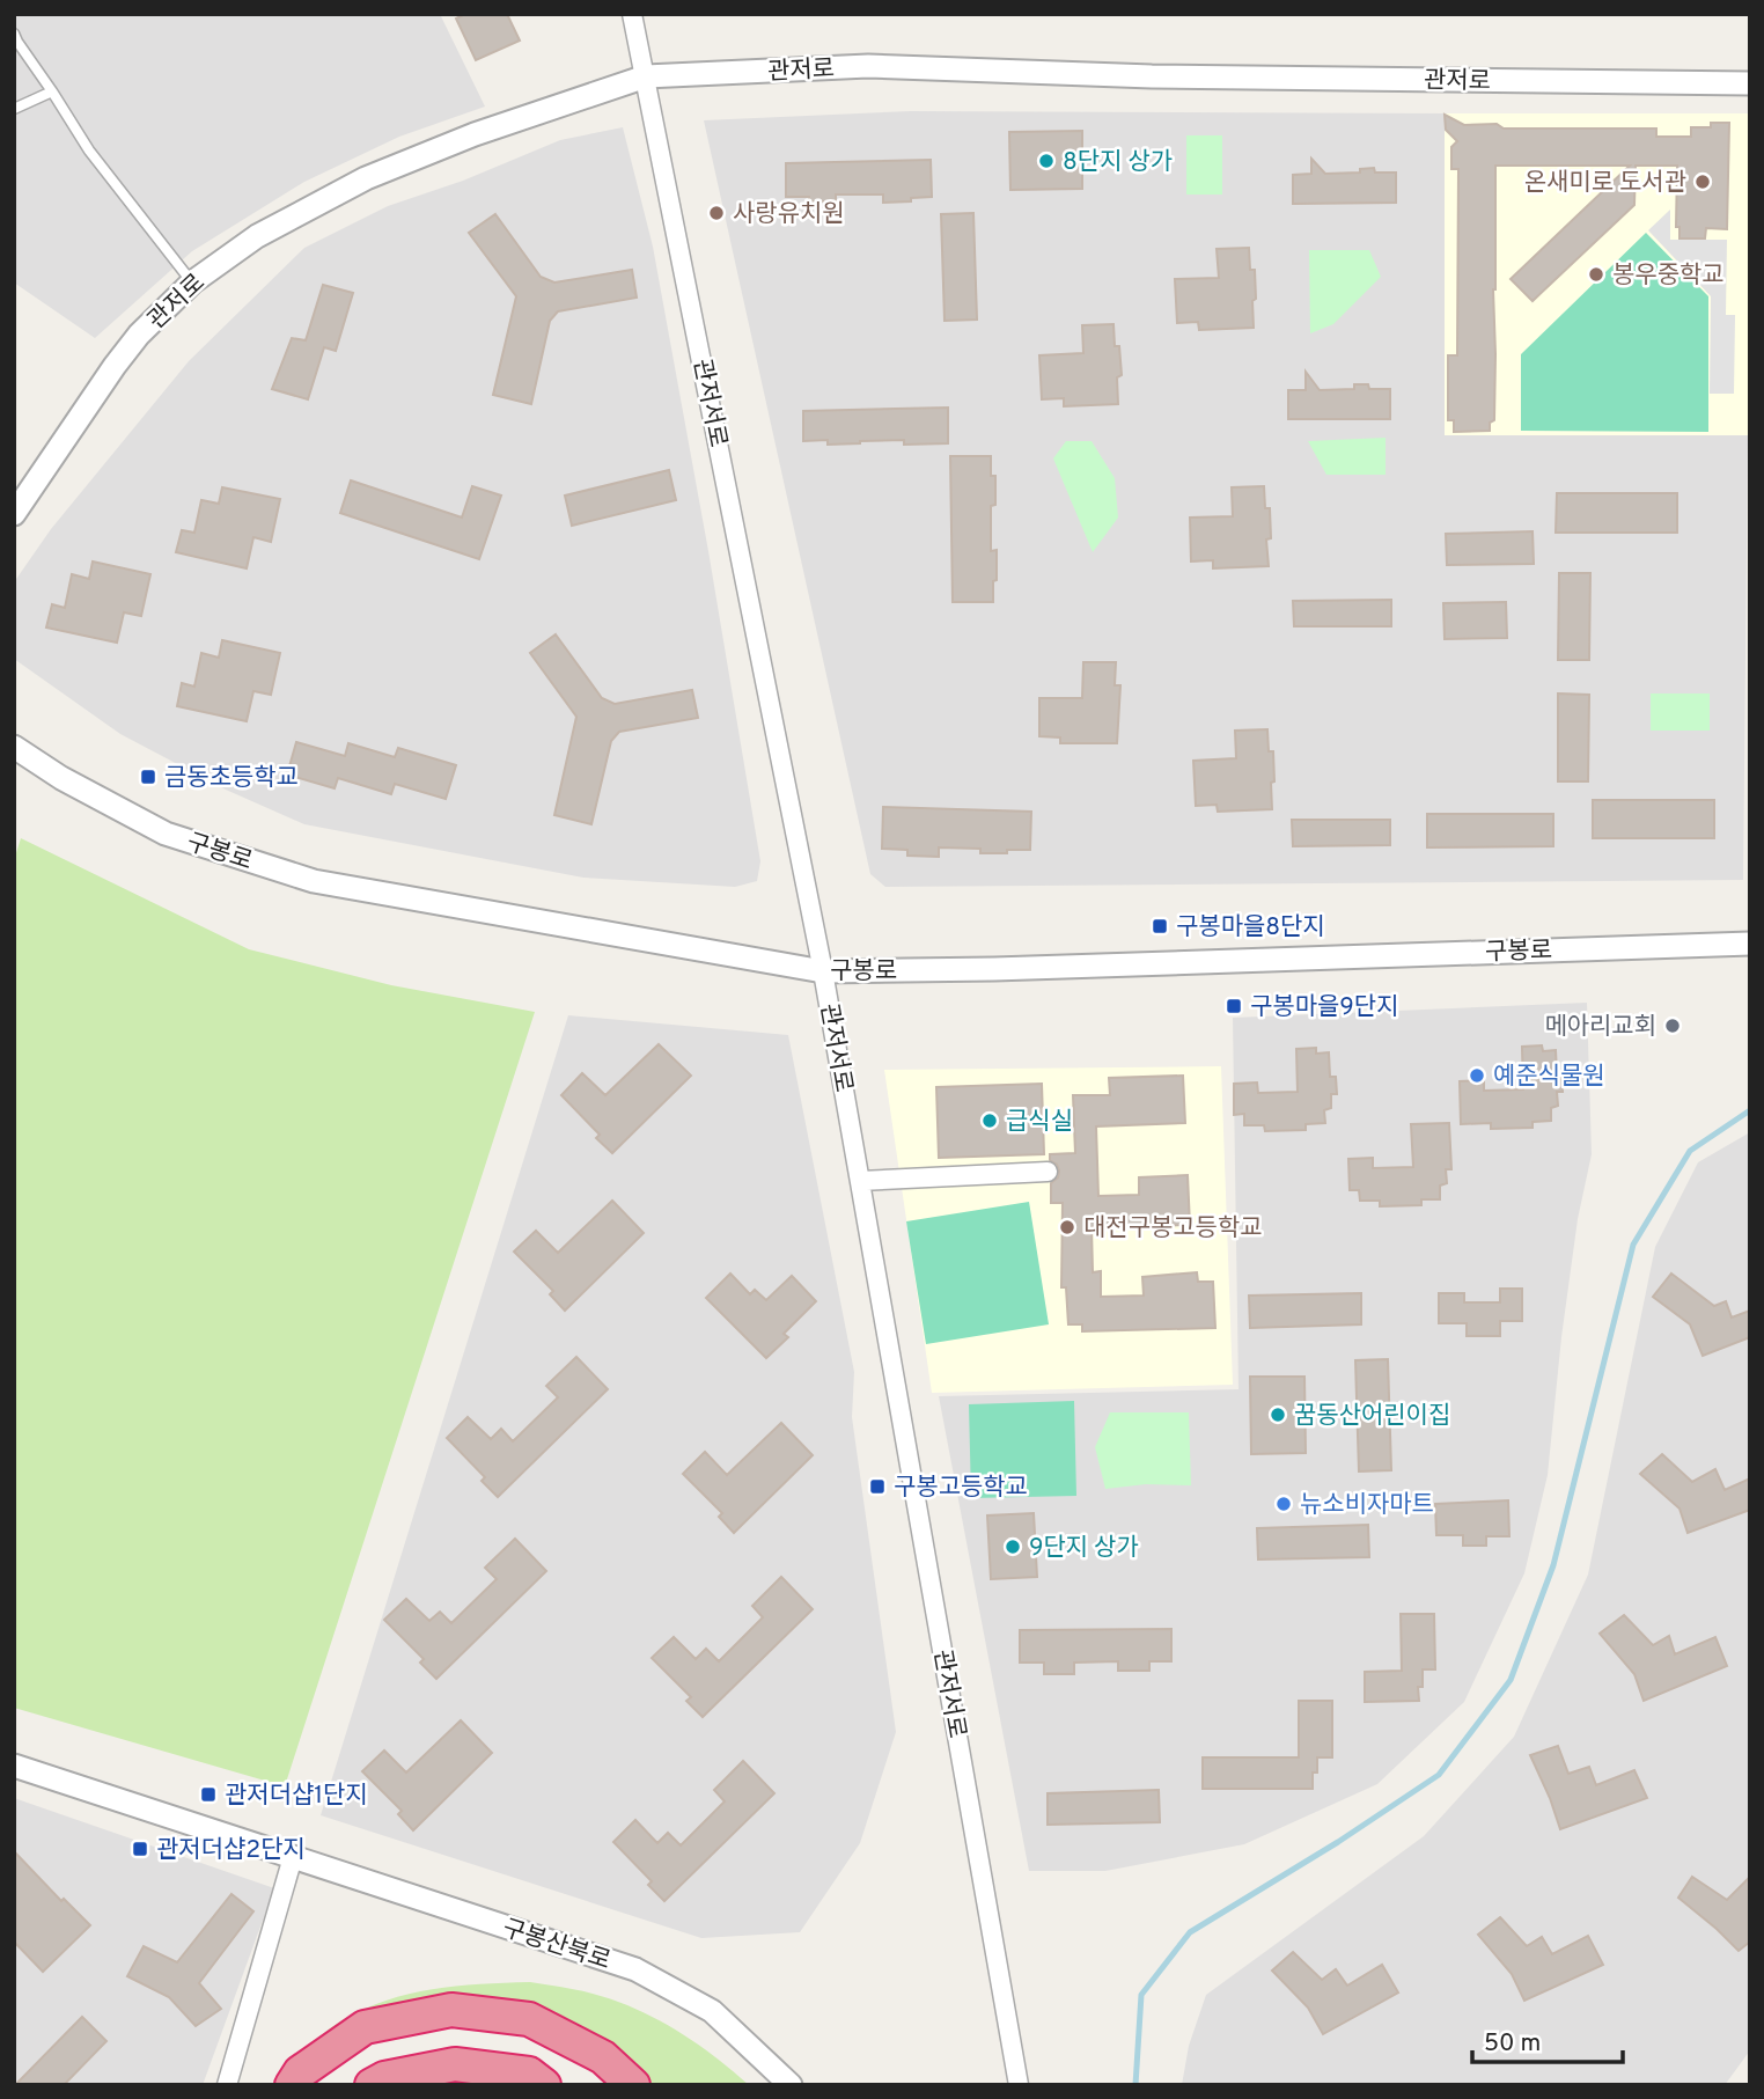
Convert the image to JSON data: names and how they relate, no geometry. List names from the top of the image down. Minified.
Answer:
{"streets":{"street":["관저로","관저서로","구봉로","구봉산북로"]},"crossings":[["관저로","관저서로"],["관저서로","구봉로"]],"places":{"other":["8단지 상가","온새미로 도서관","사랑유치원","봉우중학교","메아리교회","예준식물원","급식실","대전구봉고등학교","꿈동산어린이집","뉴소비자마트","9단지 상가"],"transit":["금동초등학교","구봉마을8단지","구봉마을9단지","구봉고등학교","관저더샵1단지","관저더샵2단지"]},"scale_bar":"50 m"}
